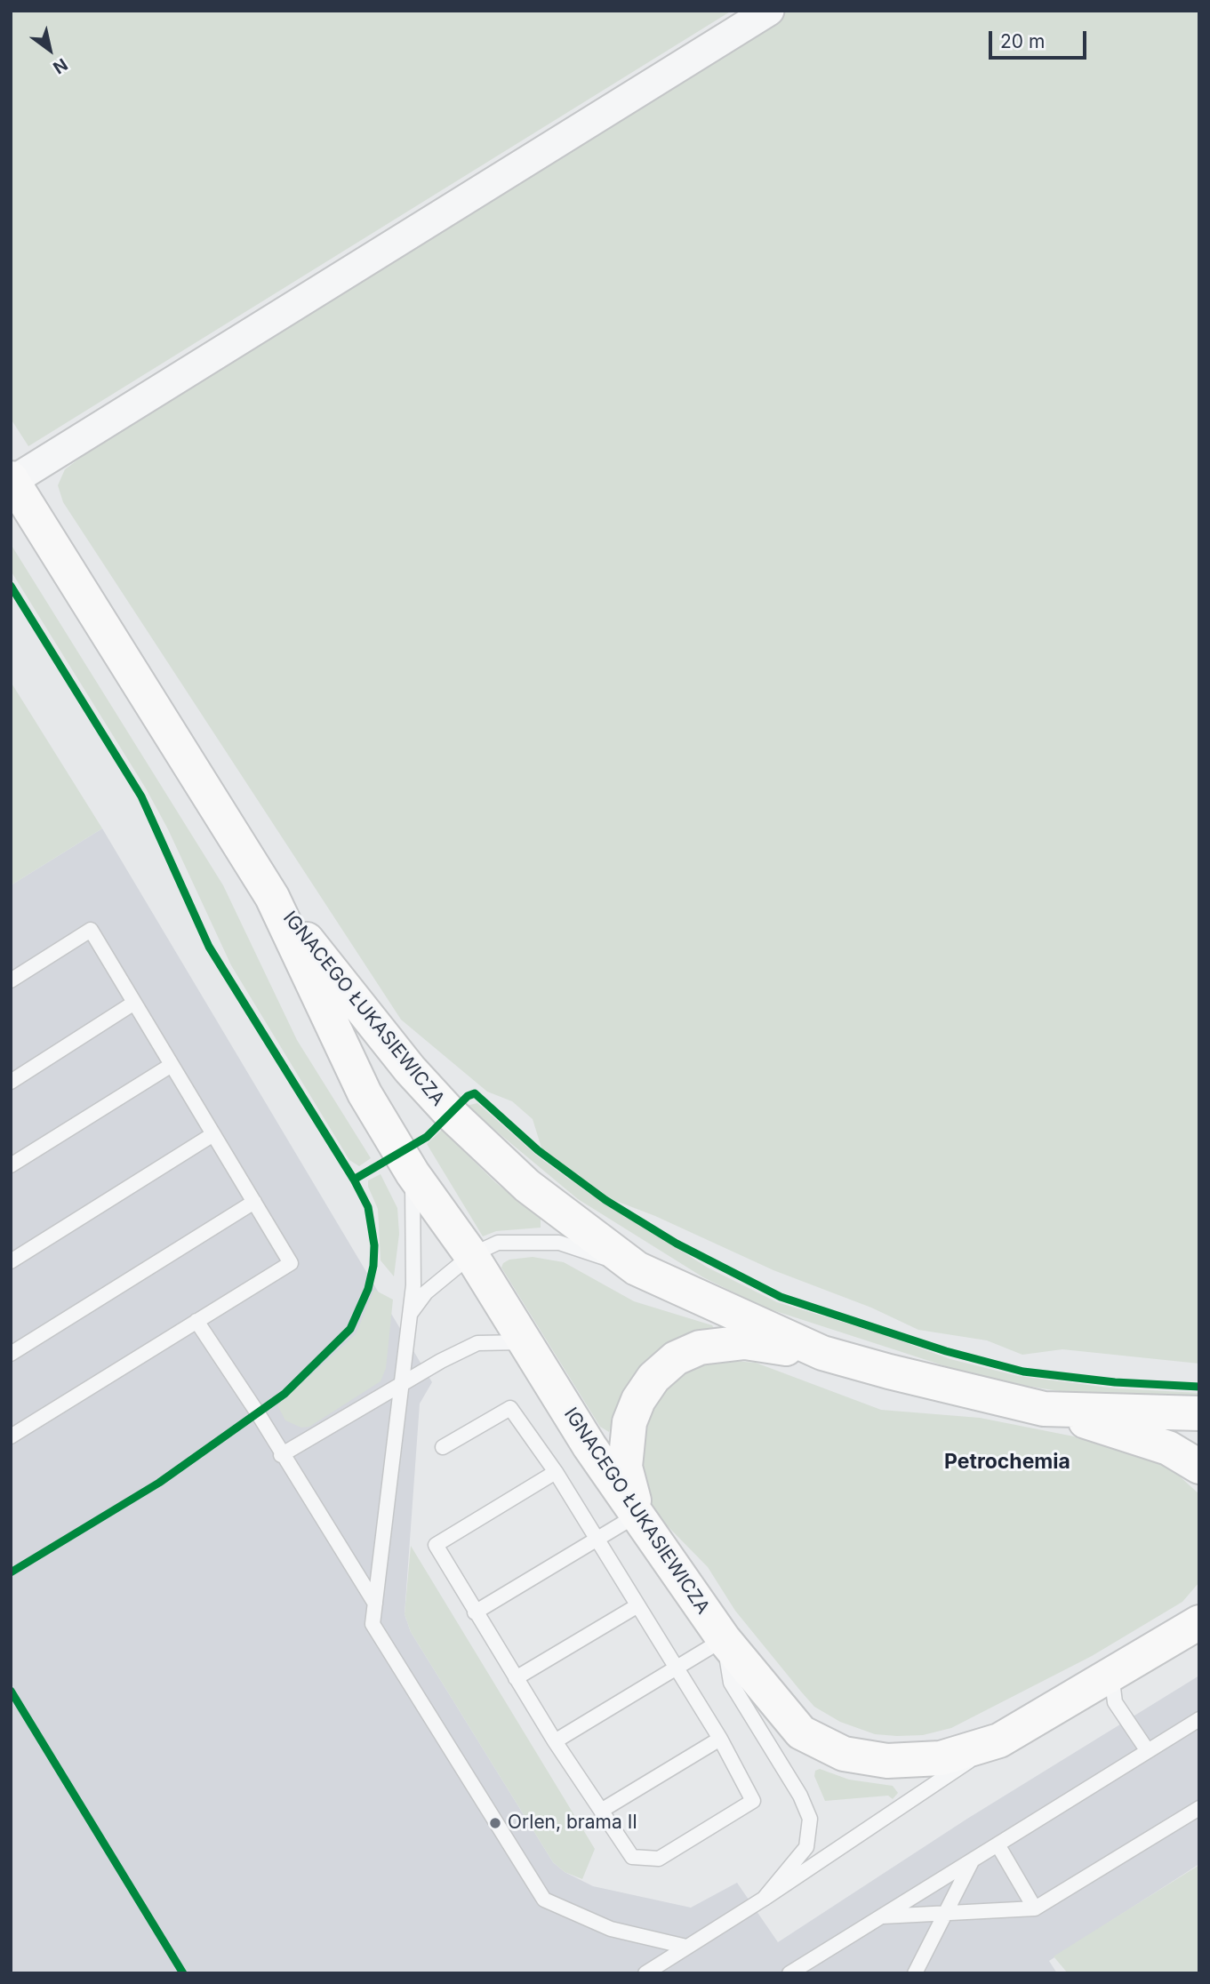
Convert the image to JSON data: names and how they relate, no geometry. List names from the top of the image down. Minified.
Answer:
{"streets":{"main road":["IGNACEGO ŁUKASIEWICZA"]},"districts":["Petrochemia"],"places":["Orlen, brama II"],"scale_bar":"20 m","north":"bottom right"}
